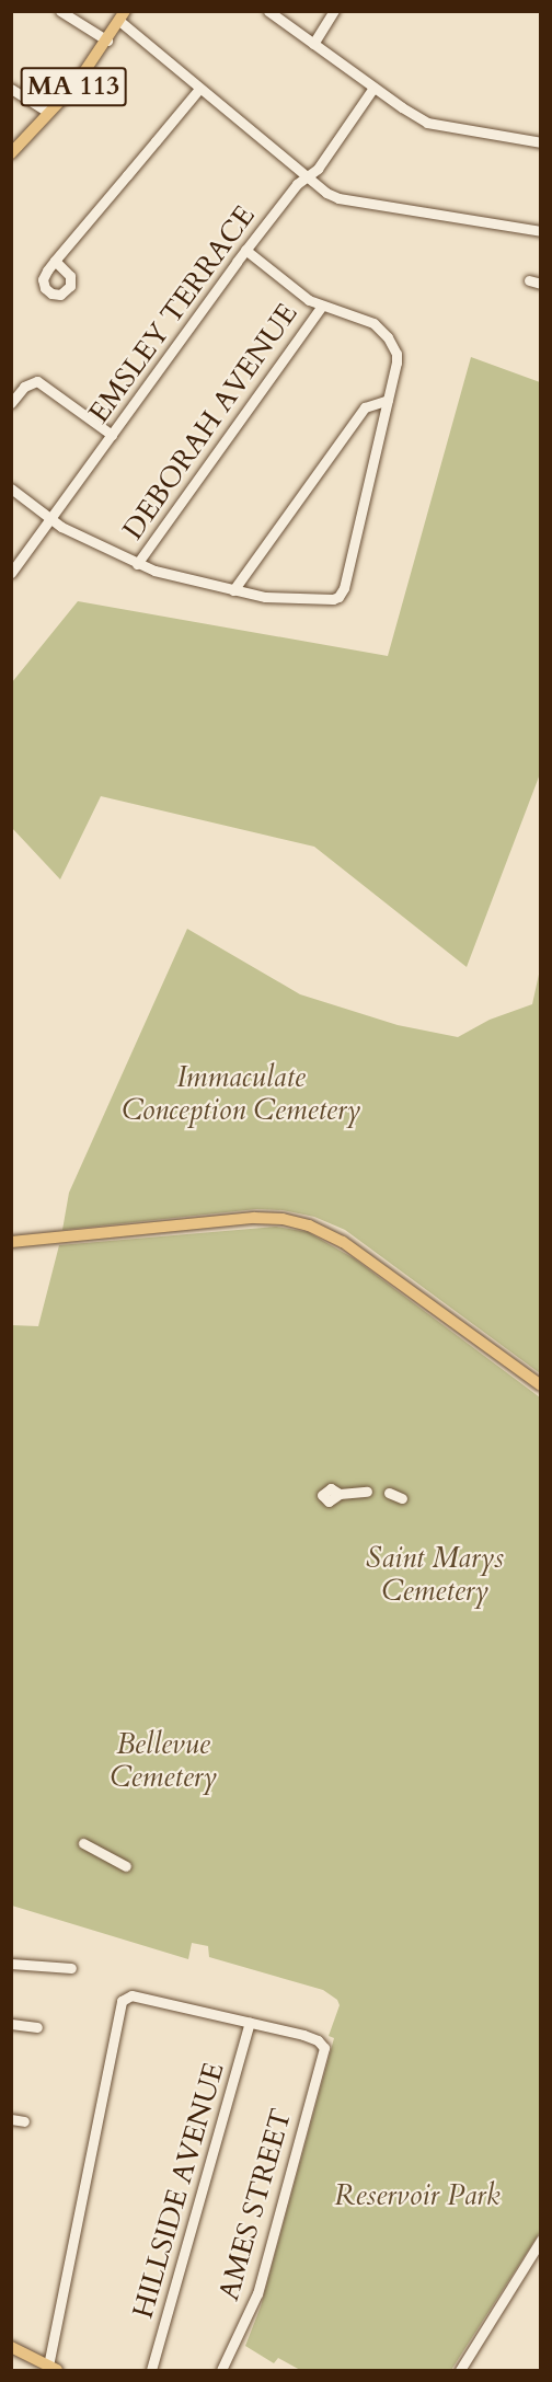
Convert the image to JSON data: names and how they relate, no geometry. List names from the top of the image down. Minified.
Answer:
{"streets":{"main road":["MA 113"],"street":["EMSLEY TERRACE","DEBORAH AVENUE","HILLSIDE AVENUE","AMES STREET"]},"crossings":[["HILLSIDE AVENUE","AMES STREET"]],"parks":["Immaculate Conception Cemetery","Saint Marys Cemetery","Bellevue Cemetery","Reservoir Park"]}
